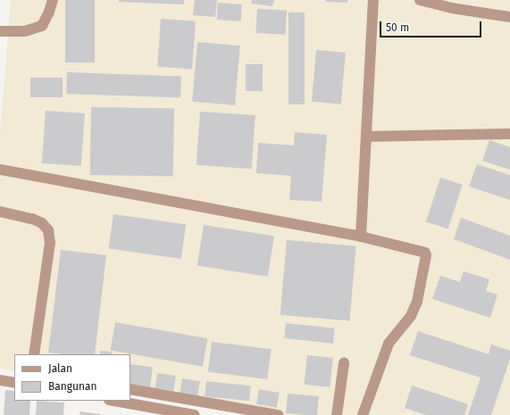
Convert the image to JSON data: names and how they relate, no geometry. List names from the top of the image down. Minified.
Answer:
{"legend":["Jalan","Bangunan"],"scale_bar":"50 m"}
